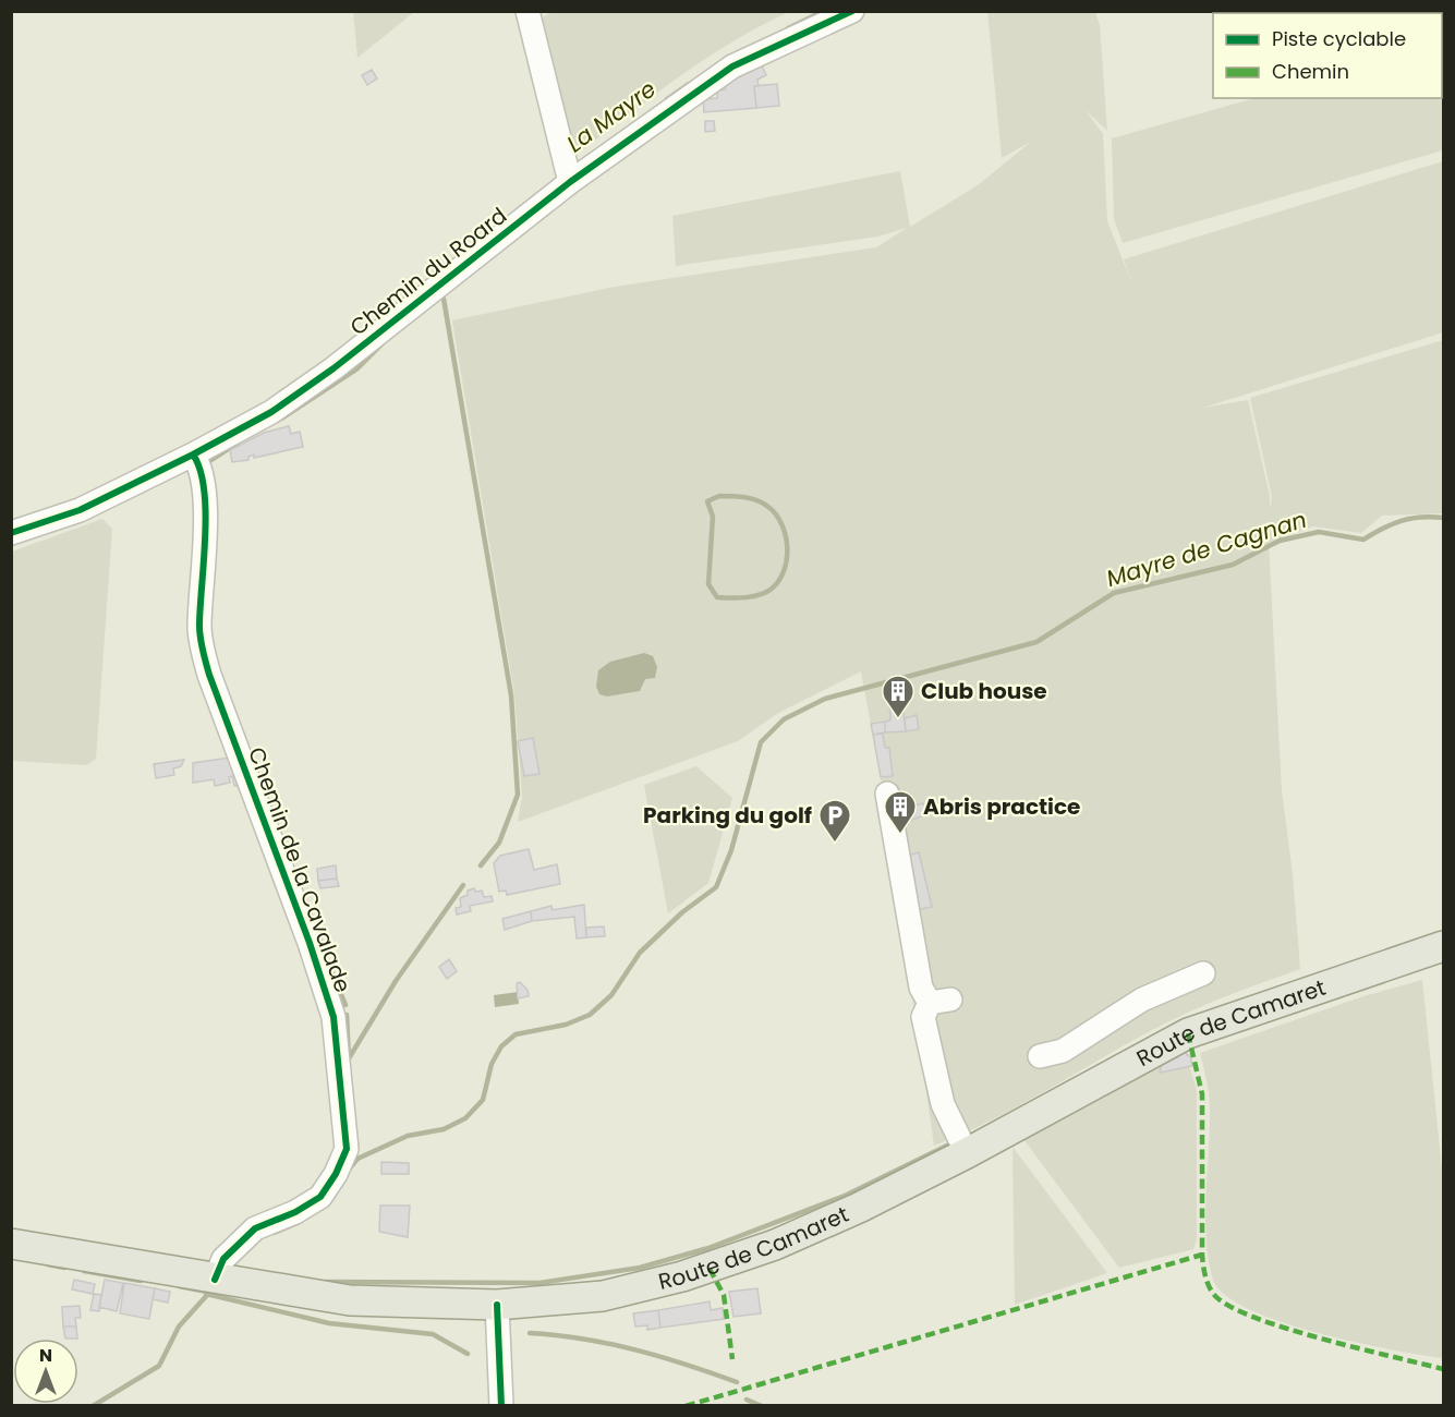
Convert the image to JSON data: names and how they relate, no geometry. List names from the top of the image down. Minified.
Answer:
{"streets":{"main road":["Route de Camaret"],"street":["Chemin du Roard","Chemin de la Cavalade"]},"crossings":[["Chemin du Roard","Chemin de la Cavalade"],["Chemin de la Cavalade","Route de Camaret"]],"water":["La Mayre","Mayre de Cagnan"],"places":{"building":["Club house","Abris practice"],"parking":["Parking du golf"]},"legend":["Piste cyclable","Chemin"],"north":"top"}
